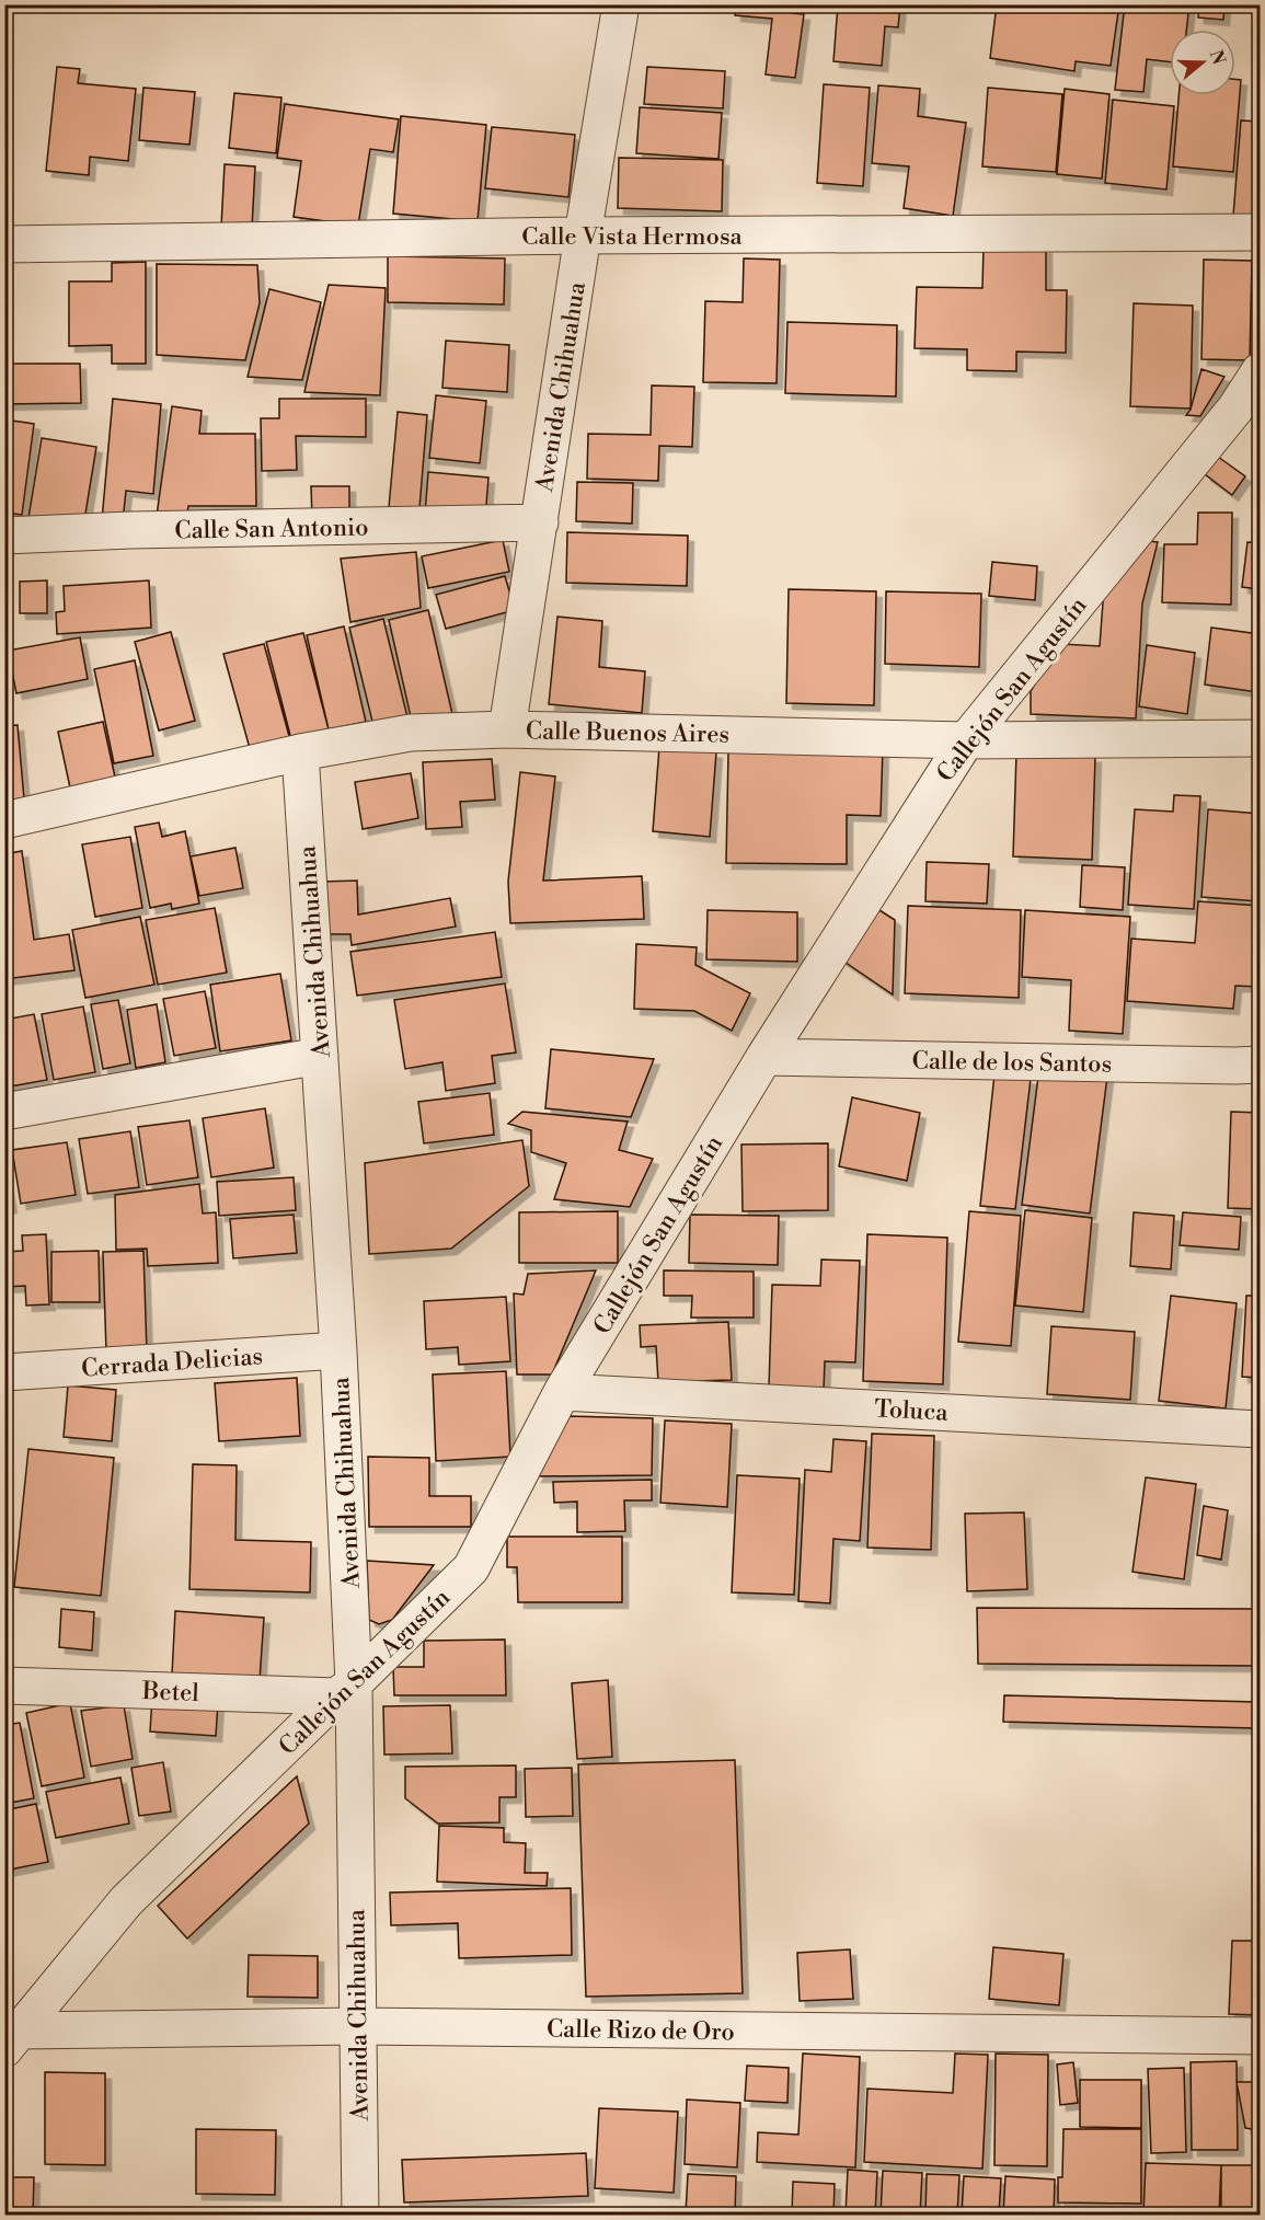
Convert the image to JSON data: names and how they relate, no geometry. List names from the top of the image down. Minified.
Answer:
{"streets":{"street":["Calle Vista Hermosa","Avenida Chihuahua","Calle San Antonio","Callejón San Agustín","Calle Buenos Aires","Calle de los Santos","Cerrada Delicias","Toluca","Betel","Calle Rizo de Oro"]},"crossings":[["Calle Vista Hermosa","Avenida Chihuahua"],["Avenida Chihuahua","Calle San Antonio"],["Avenida Chihuahua","Callejón San Agustín"],["Avenida Chihuahua","Calle Buenos Aires"],["Avenida Chihuahua","Cerrada Delicias"],["Avenida Chihuahua","Betel"],["Avenida Chihuahua","Calle Rizo de Oro"],["Callejón San Agustín","Calle Buenos Aires"],["Callejón San Agustín","Calle de los Santos"],["Callejón San Agustín","Toluca"],["Callejón San Agustín","Betel"],["Callejón San Agustín","Calle Rizo de Oro"]],"north":"right"}
